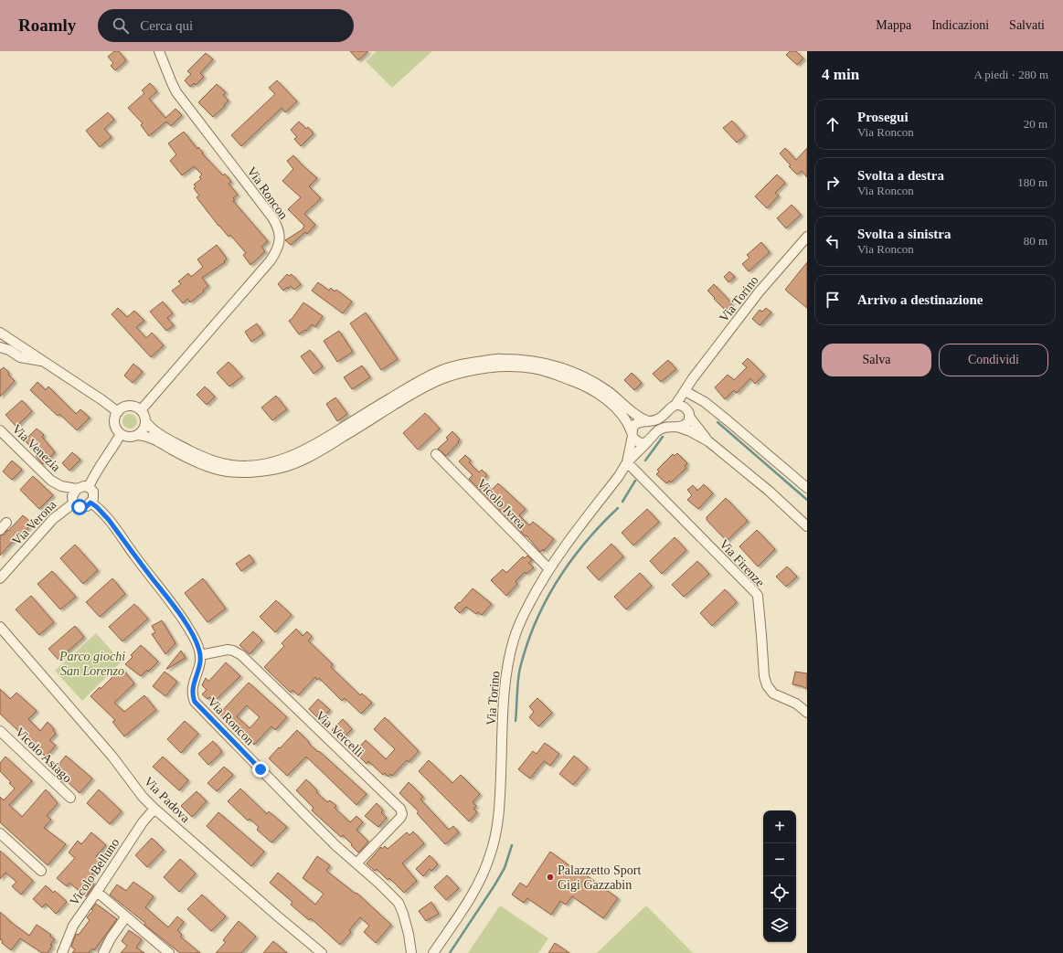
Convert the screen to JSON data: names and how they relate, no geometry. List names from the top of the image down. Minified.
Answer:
{"streets":{"street":["Via Roncon","Via Torino","Via Venezia","Vicolo Ivrea","Via Verona","Via Firenze","Via Vercelli","Vicolo Asiago","Via Padova","Vicolo Belluno"]},"crossings":[["Via Roncon","Via Venezia"],["Via Roncon","Via Verona"],["Via Roncon","Via Vercelli"],["Via Torino","Vicolo Ivrea"],["Via Torino","Via Firenze"],["Via Venezia","Via Verona"],["Via Padova","Vicolo Belluno"]],"parks":["Parco giochi San Lorenzo"],"places":["Palazzetto Sport Gigi Gazzabin"],"page":{"header":"Roamly","search":"Cerca qui","nav":["Mappa","Indicazioni","Salvati"],"heading":["4 min","A piedi · 280 m"],"list":[["Prosegui","Via Roncon","20 m"],["Svolta a destra","Via Roncon","180 m"],["Svolta a sinistra","Via Roncon","80 m"],"Arrivo a destinazione"],"buttons":["Salva","Condividi"],"map_buttons":["+","−"]}}
